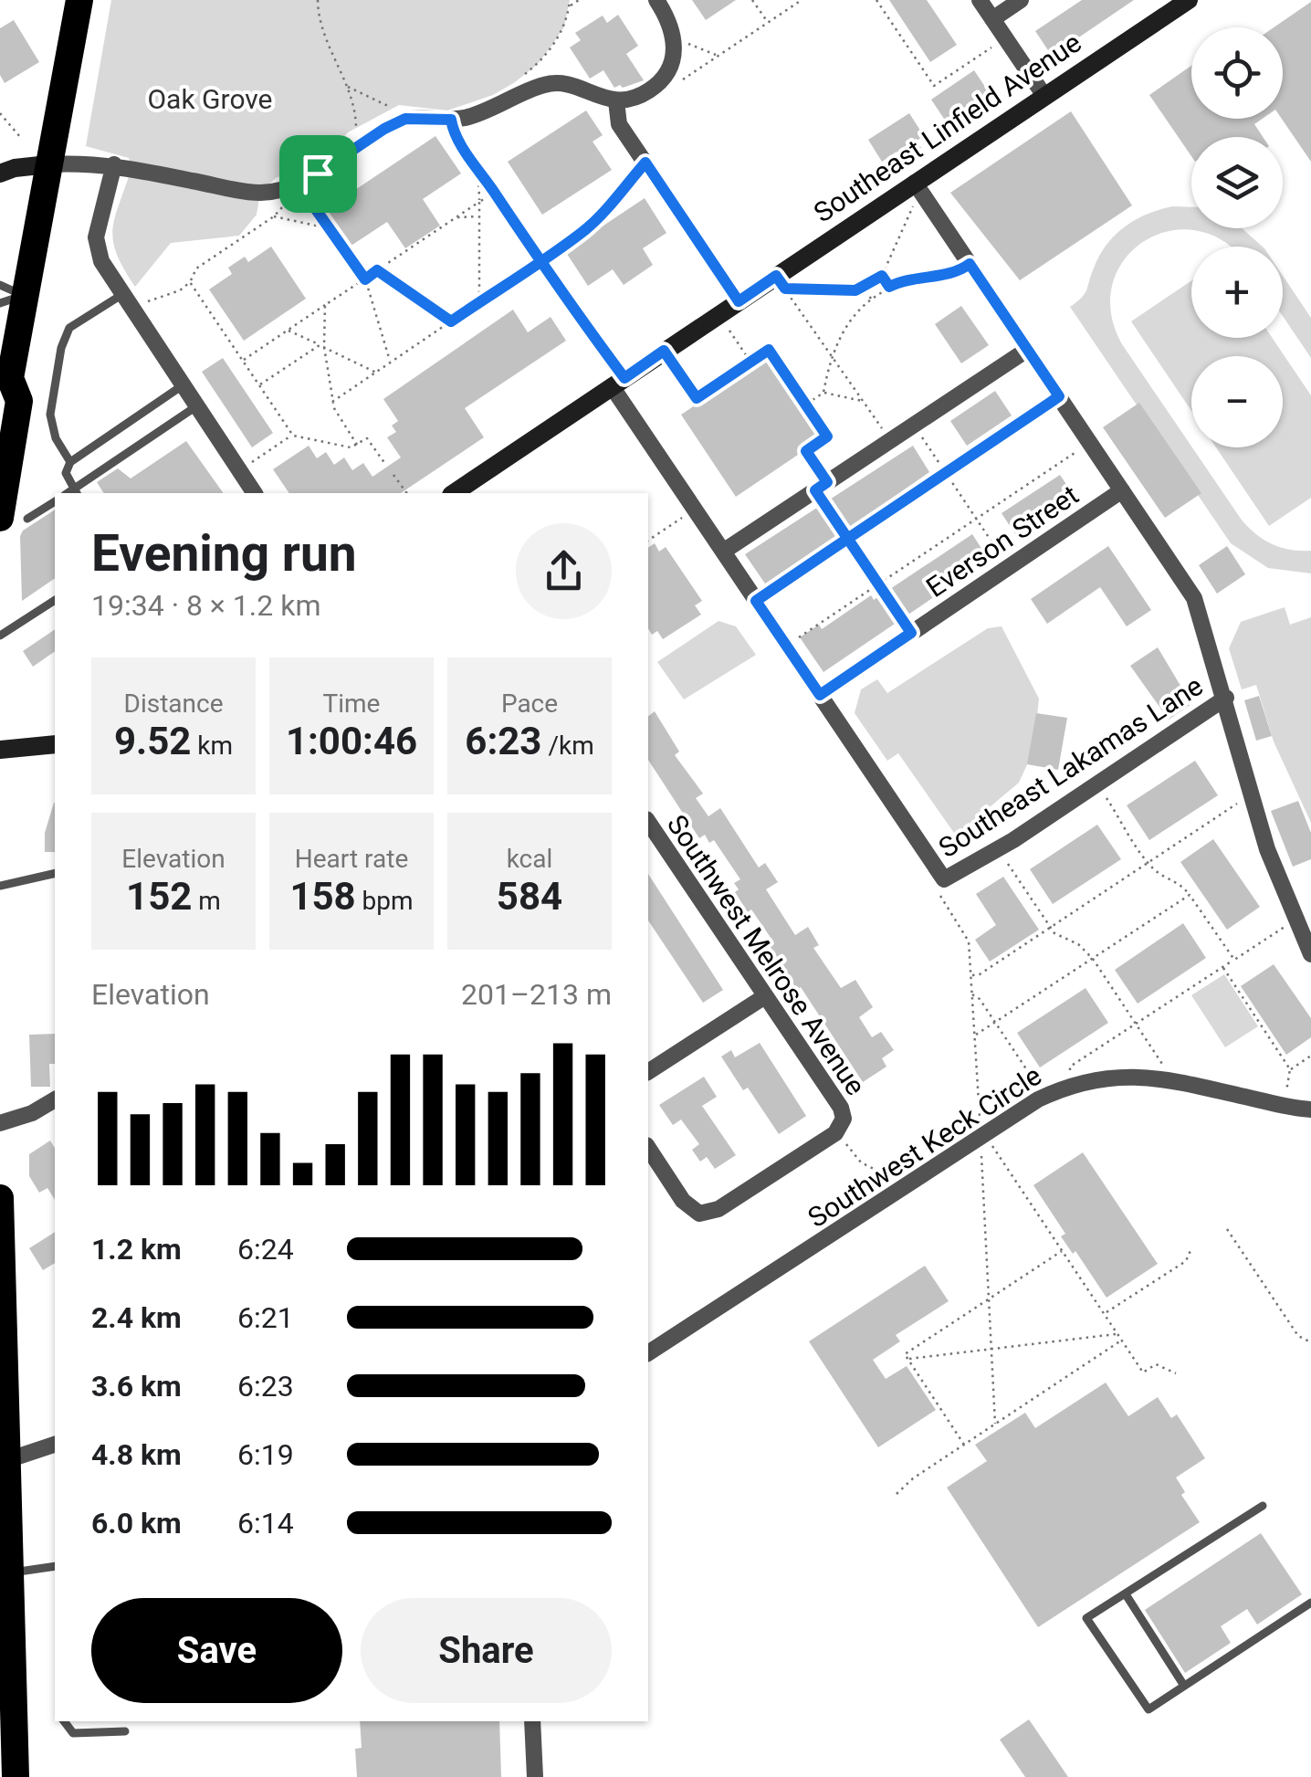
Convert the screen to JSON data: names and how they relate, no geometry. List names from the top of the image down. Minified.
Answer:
{"streets":{"street":["Southeast Linfield Avenue","Everson Street","Southeast Lakamas Lane","Southwest Melrose Avenue","Southwest Keck Circle"]},"crossings":[["Everson Street","Southeast Lakamas Lane"]],"parks":["Oak Grove"],"page":{"map_buttons":["+","−"],"heading":["Evening run","19:34 · 8 × 1.2 km"],"stats":[["Distance","9.52 km"],["Time","1:00:46"],["Pace","6:23 /km"],["Elevation","152 m"],["Heart rate","158 bpm"],["kcal","584"]],"chart":["Elevation","201–213 m"],"list":[{"name":"1.2 km","note":"6:24"},{"name":"2.4 km","note":"6:21"},{"name":"3.6 km","note":"6:23"},{"name":"4.8 km","note":"6:19"},{"name":"6.0 km","note":"6:14"}],"buttons":["Save","Share"]}}
